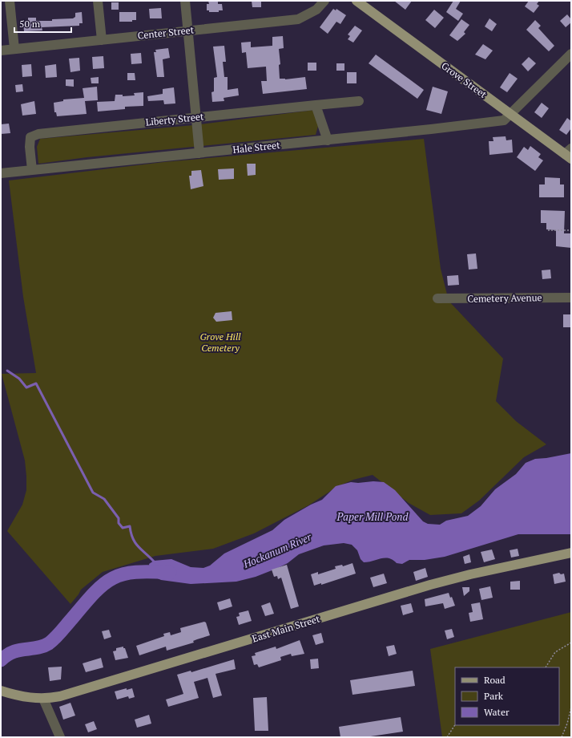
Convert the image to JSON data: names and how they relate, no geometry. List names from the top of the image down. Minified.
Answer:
{"streets":{"main road":["Grove Street","East Main Street"],"street":["Center Street","Liberty Street","Hale Street","Cemetery Avenue"]},"crossings":[["Grove Street","Hale Street"],["Liberty Street","Hale Street"]],"water":["Paper Mill Pond","Hockanum River"],"parks":["Grove Hill Cemetery"],"legend":["Road","Park","Water"],"scale_bar":"50 m"}
